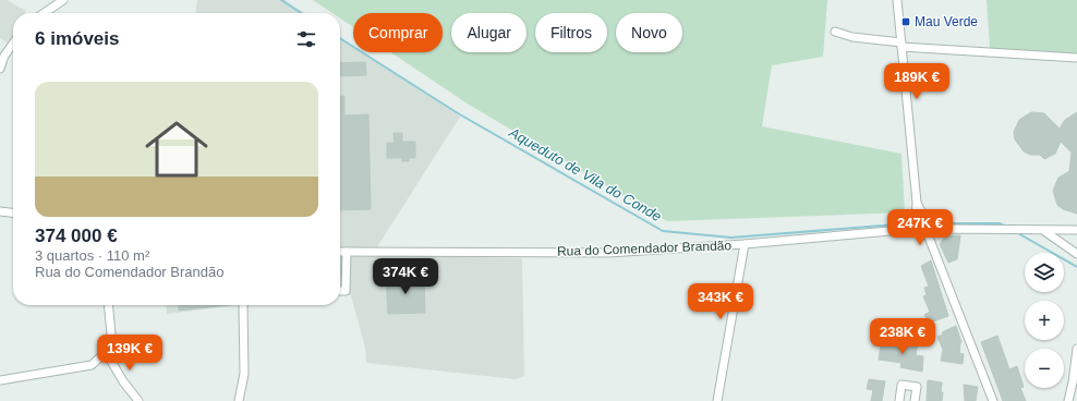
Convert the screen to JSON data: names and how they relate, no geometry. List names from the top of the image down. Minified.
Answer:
{"streets":{"street":["Rua do Comendador Brandão"]},"water":["Aqueduto de Vila do Conde"],"places":{"transit":["Mau Verde"]},"page":{"chip":["Comprar","Alugar","Filtros","Novo"],"heading":"6 imóveis","price":["189K €","247K €","374K €","343K €","238K €","139K €"],"list":[{"name":"374 000 €","note":"3 quartos · 110 m² · Rua do Comendador Brandão"}],"map_buttons":["+","−"]}}
